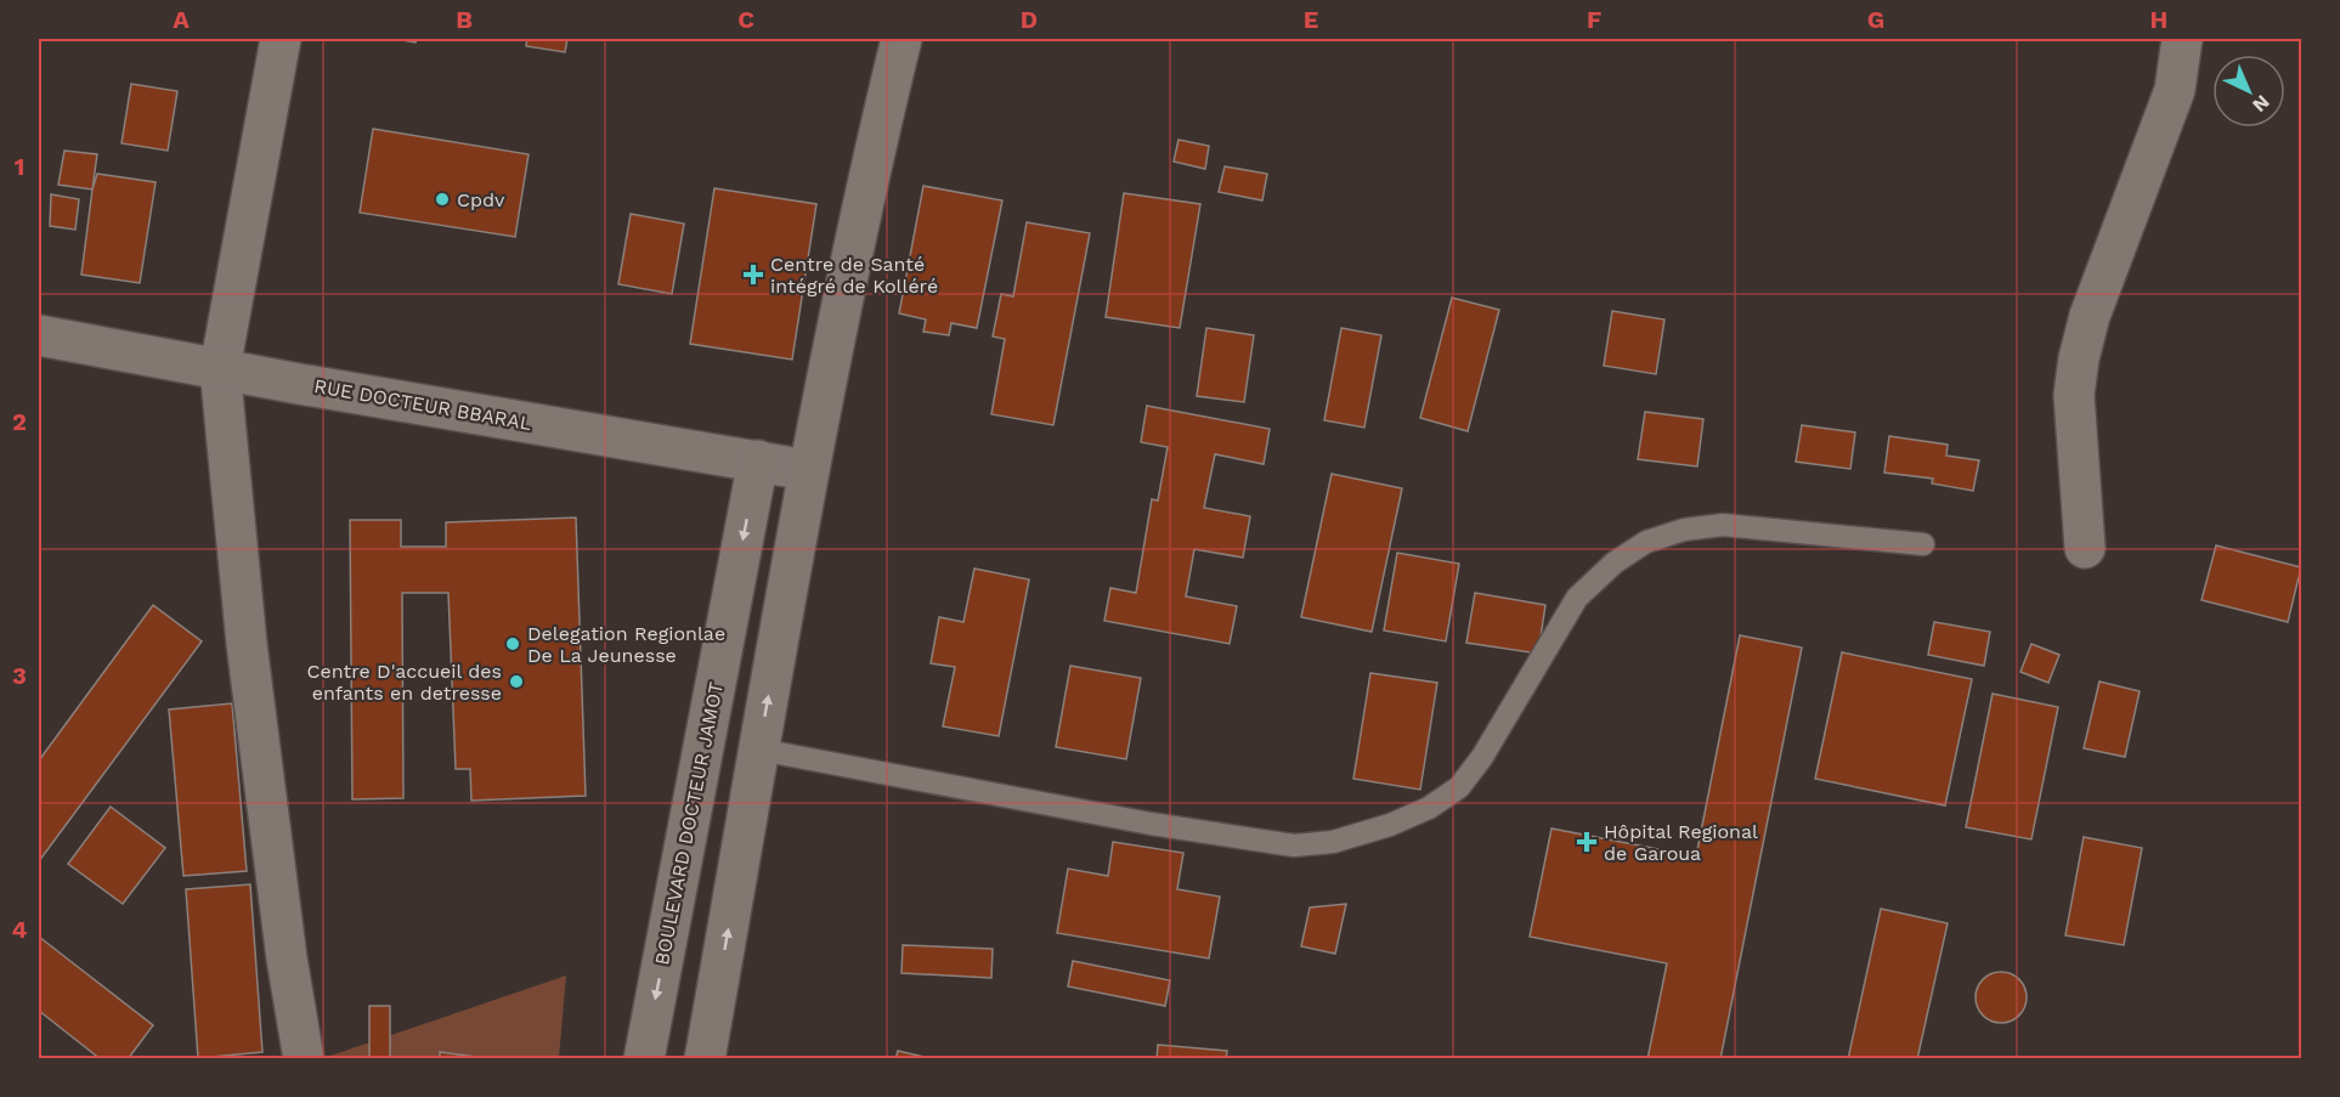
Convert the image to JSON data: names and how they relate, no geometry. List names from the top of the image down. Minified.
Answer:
{"streets":{"street":["RUE DOCTEUR BBARAL","BOULEVARD DOCTEUR JAMOT"]},"crossings":[["RUE DOCTEUR BBARAL","BOULEVARD DOCTEUR JAMOT"]],"places":{"other":["Cpdv","Delegation Regionlae De La Jeunesse","Centre D'accueil des enfants en detresse"],"health":["Centre de Santé intégré de Kolléré","Hôpital Regional de Garoua"]},"north":"bottom right","grid":{"columns":["A","B","C","D","E","F","G","H"],"rows":["1","2","3","4"]}}
